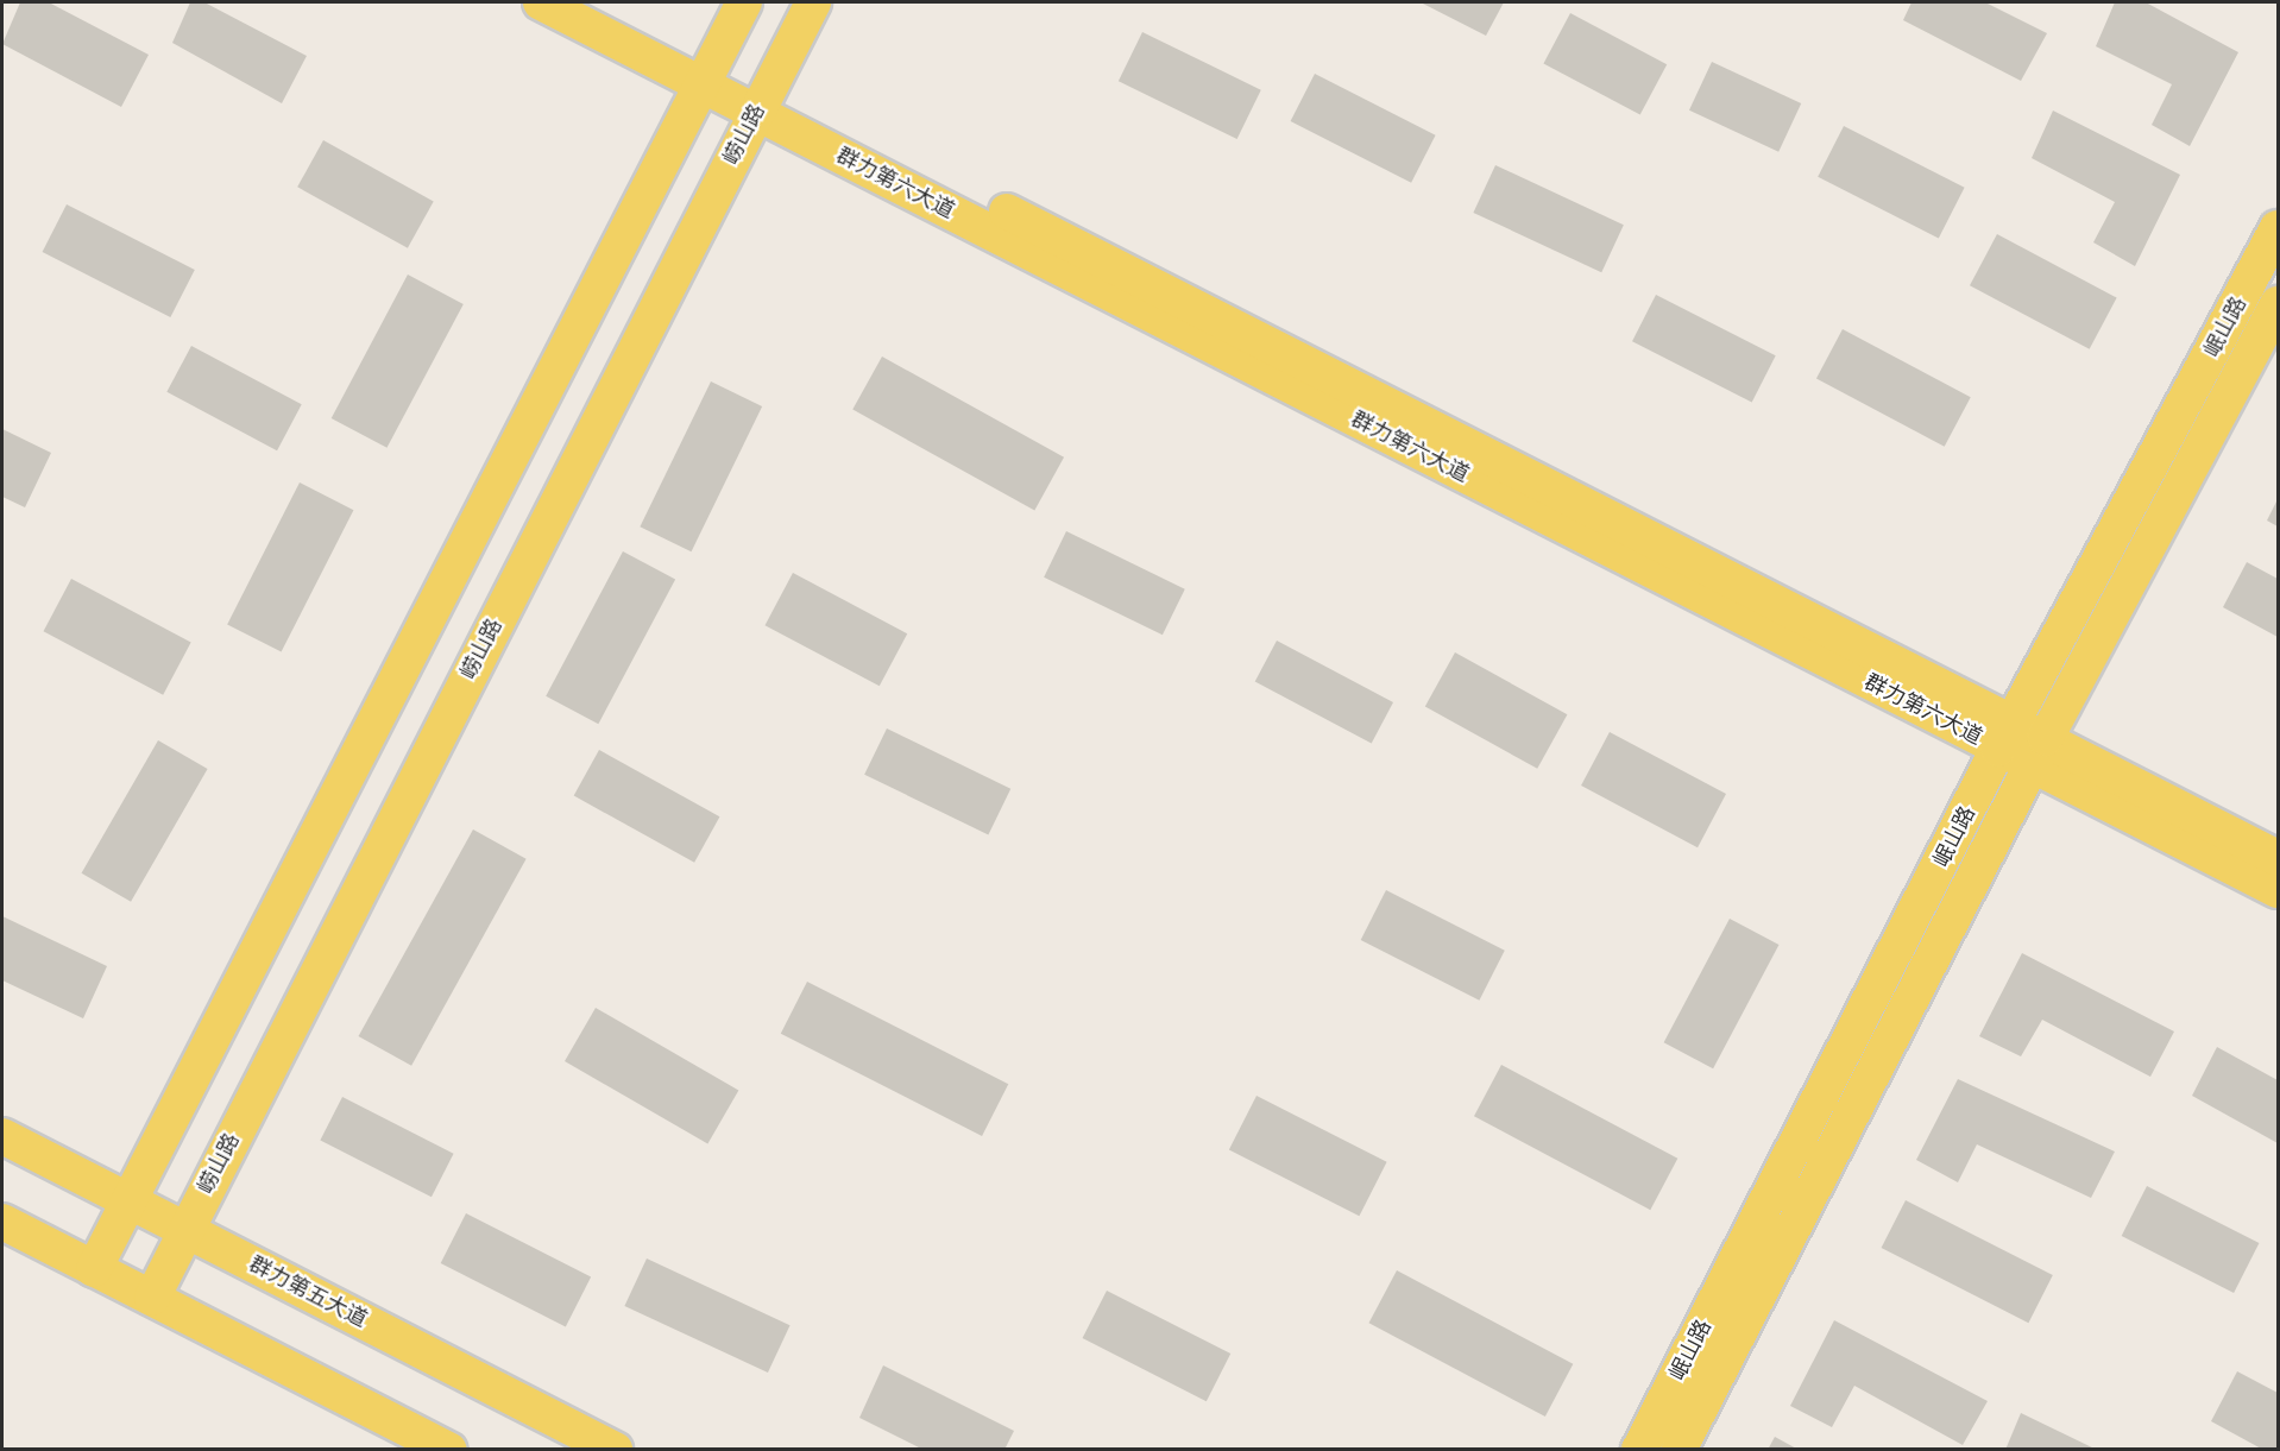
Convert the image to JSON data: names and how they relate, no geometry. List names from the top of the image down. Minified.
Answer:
{"streets":{"main road":["崂山路","群力第六大道","岷山路","群力第五大道"]},"crossings":[["崂山路","群力第六大道"],["崂山路","群力第五大道"],["群力第六大道","岷山路"]]}
